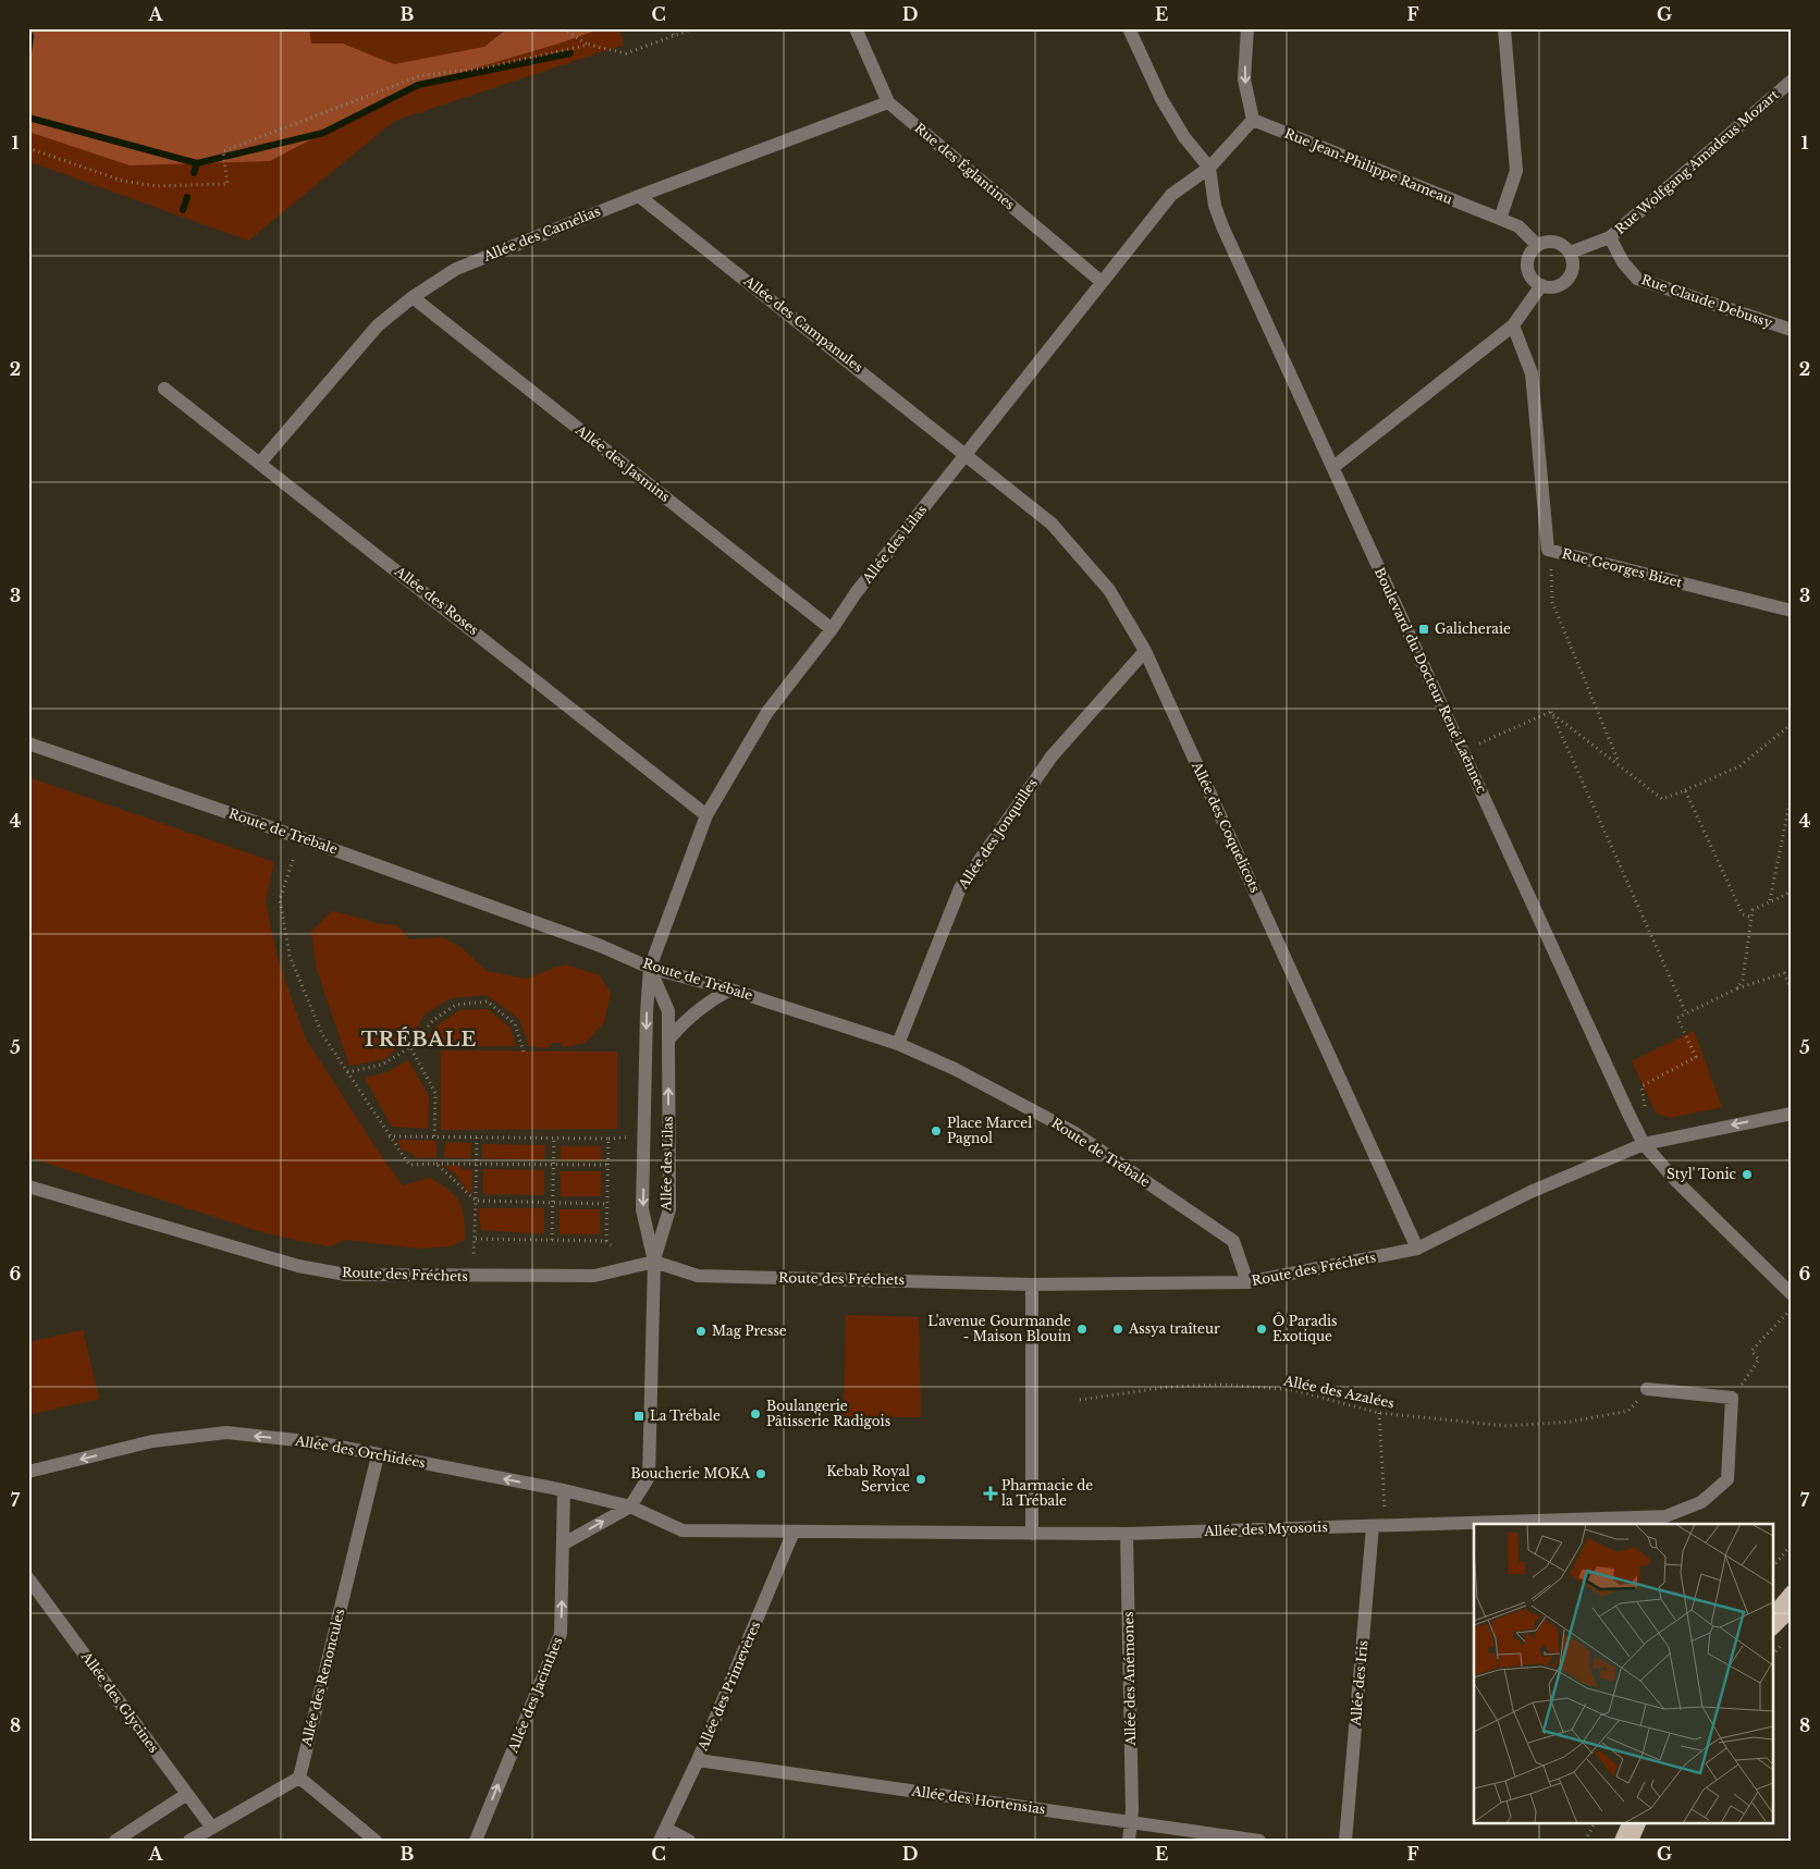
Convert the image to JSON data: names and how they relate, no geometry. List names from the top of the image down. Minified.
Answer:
{"streets":{"street":["Rue Wolfgang Amadeus Mozart","Rue des Églantines","Rue Jean-Philippe Rameau","Allée des Camélias","Rue Claude Debussy","Allée des Campanules","Allée des Jasmins","Allée des Lilas","Rue Georges Bizet","Allée des Roses","Boulevard du Docteur René Laënnec","Allée des Coquelicots","Route de Trébale","Allée des Jonquilles","Route des Fréchets","Allée des Orchidées","Allée des Myosotis","Allée des Renoncules","Allée des Anémones","Allée des Iris","Allée des Primevères","Allée des Jacinthes","Allée des Glycines","Allée des Hortensias"],"path":["Allée des Azalées"]},"crossings":[["Rue Wolfgang Amadeus Mozart","Rue Jean-Philippe Rameau"],["Rue Wolfgang Amadeus Mozart","Rue Claude Debussy"],["Rue des Églantines","Allée des Camélias"],["Rue des Églantines","Allée des Lilas"],["Allée des Camélias","Allée des Campanules"],["Allée des Camélias","Allée des Jasmins"],["Allée des Camélias","Allée des Roses"],["Allée des Campanules","Allée des Lilas"],["Allée des Campanules","Allée des Coquelicots"],["Allée des Jasmins","Allée des Lilas"],["Allée des Lilas","Allée des Roses"],["Allée des Lilas","Boulevard du Docteur René Laënnec"],["Allée des Lilas","Allée des Coquelicots"],["Allée des Lilas","Route de Trébale"],["Allée des Lilas","Route des Fréchets"],["Boulevard du Docteur René Laënnec","Route des Fréchets"],["Allée des Coquelicots","Allée des Jonquilles"],["Allée des Coquelicots","Route des Fréchets"],["Route de Trébale","Allée des Jonquilles"],["Route de Trébale","Route des Fréchets"],["Allée des Orchidées","Allée des Renoncules"],["Allée des Orchidées","Allée des Jacinthes"],["Allée des Myosotis","Allée des Anémones"],["Allée des Myosotis","Allée des Iris"],["Allée des Myosotis","Allée des Primevères"],["Allée des Anémones","Allée des Hortensias"],["Allée des Primevères","Allée des Hortensias"]],"one_way":["Allée des Orchidées","Allée des Jacinthes"],"districts":["TRÉBALE"],"places":{"transit":["Galicheraie","La Trébale"],"other":["Place Marcel Pagnol","Styl' Tonic","L'avenue Gourmande - Maison Blouin","Assya traîteur","Ô Paradis Exotique","Mag Presse","Boulangerie Pâtisserie Radigois","Boucherie MOKA","Kebab Royal Service"],"health":["Pharmacie de la Trébale"]},"grid":{"columns":["A","B","C","D","E","F","G"],"rows":["1","2","3","4","5","6","7","8"]}}
